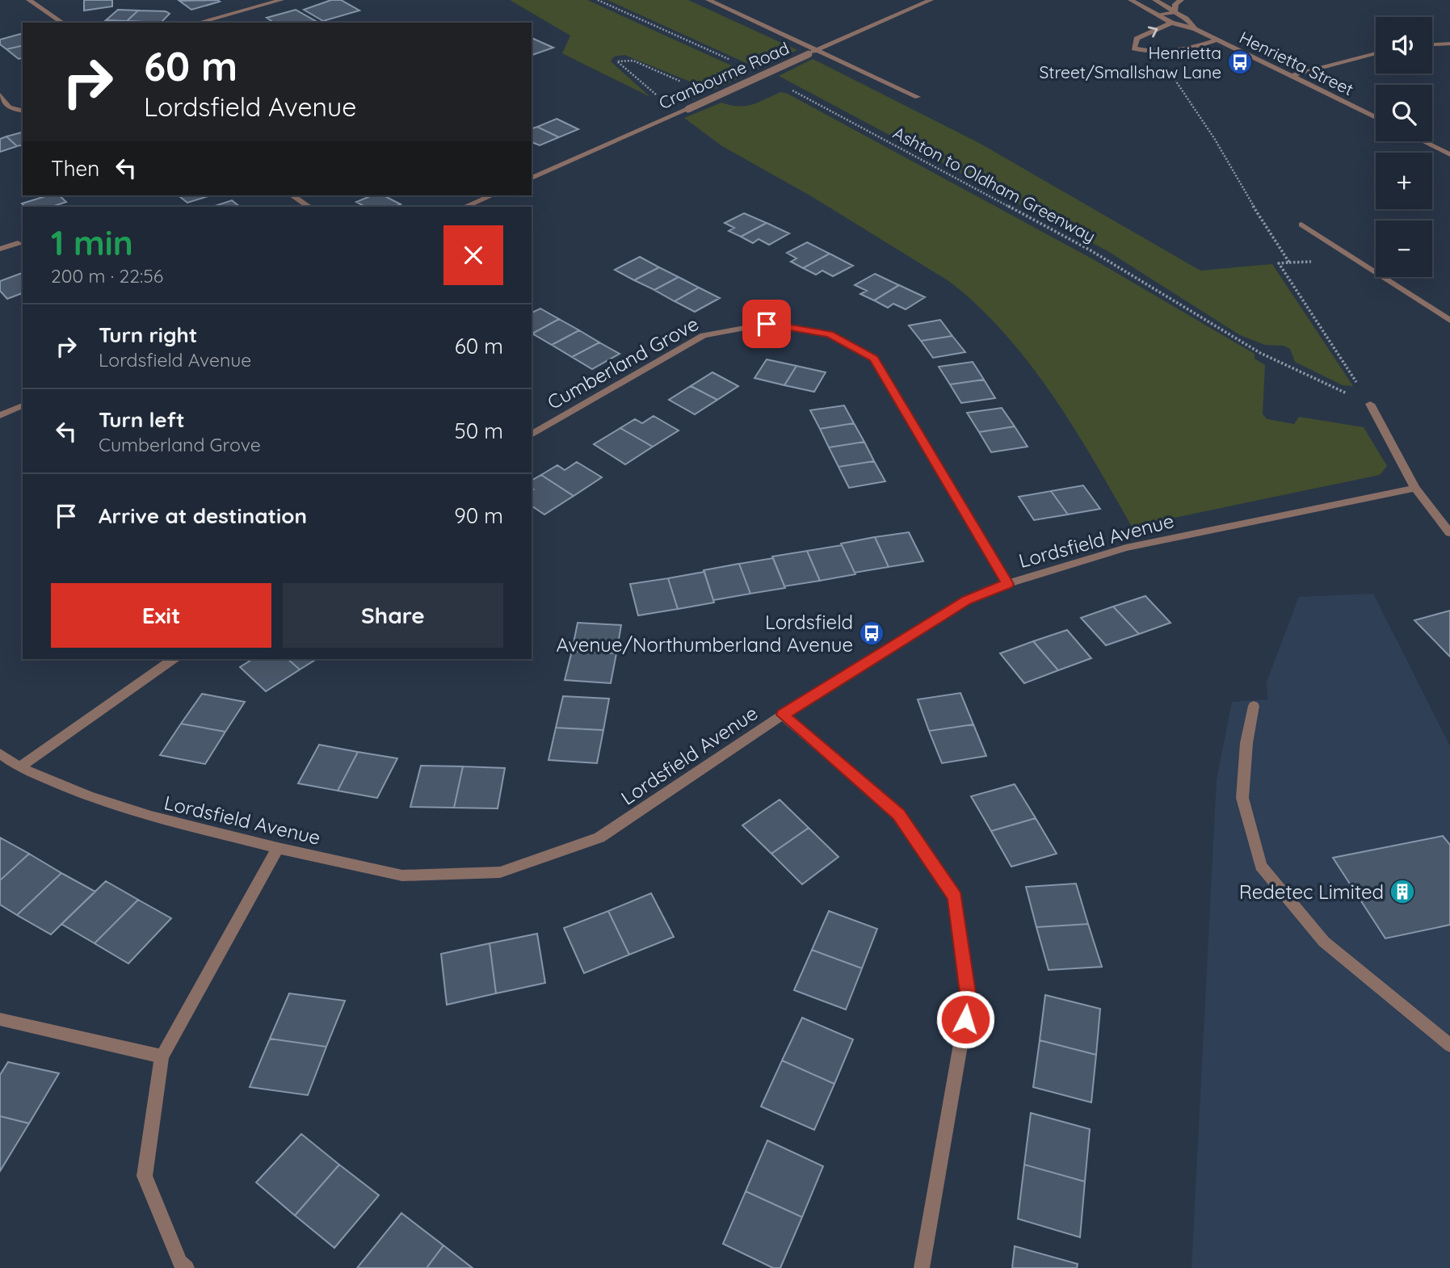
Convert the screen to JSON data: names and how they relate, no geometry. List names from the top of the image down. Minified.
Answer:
{"streets":{"street":["Henrietta Street","Cranbourne Road","Cumberland Grove","Lordsfield Avenue"],"path":["Ashton to Oldham Greenway"]},"crossings":[["Cumberland Grove","Lordsfield Avenue"]],"places":{"bus stop":["Henrietta Street/Smallshaw Lane","Lordsfield Avenue/Northumberland Avenue"],"building":["Redetec Limited"]},"page":{"map_buttons":["+","−"],"turn":["60 m","Lordsfield Avenue"],"then":"Then","heading":["1 min","200 m · 22:56"],"list":[{"name":"Turn right","note":"Lordsfield Avenue","value":"60 m"},{"name":"Turn left","note":"Cumberland Grove","value":"50 m"},{"name":"Arrive at destination","value":"90 m"}],"buttons":["Exit","Share"]}}
